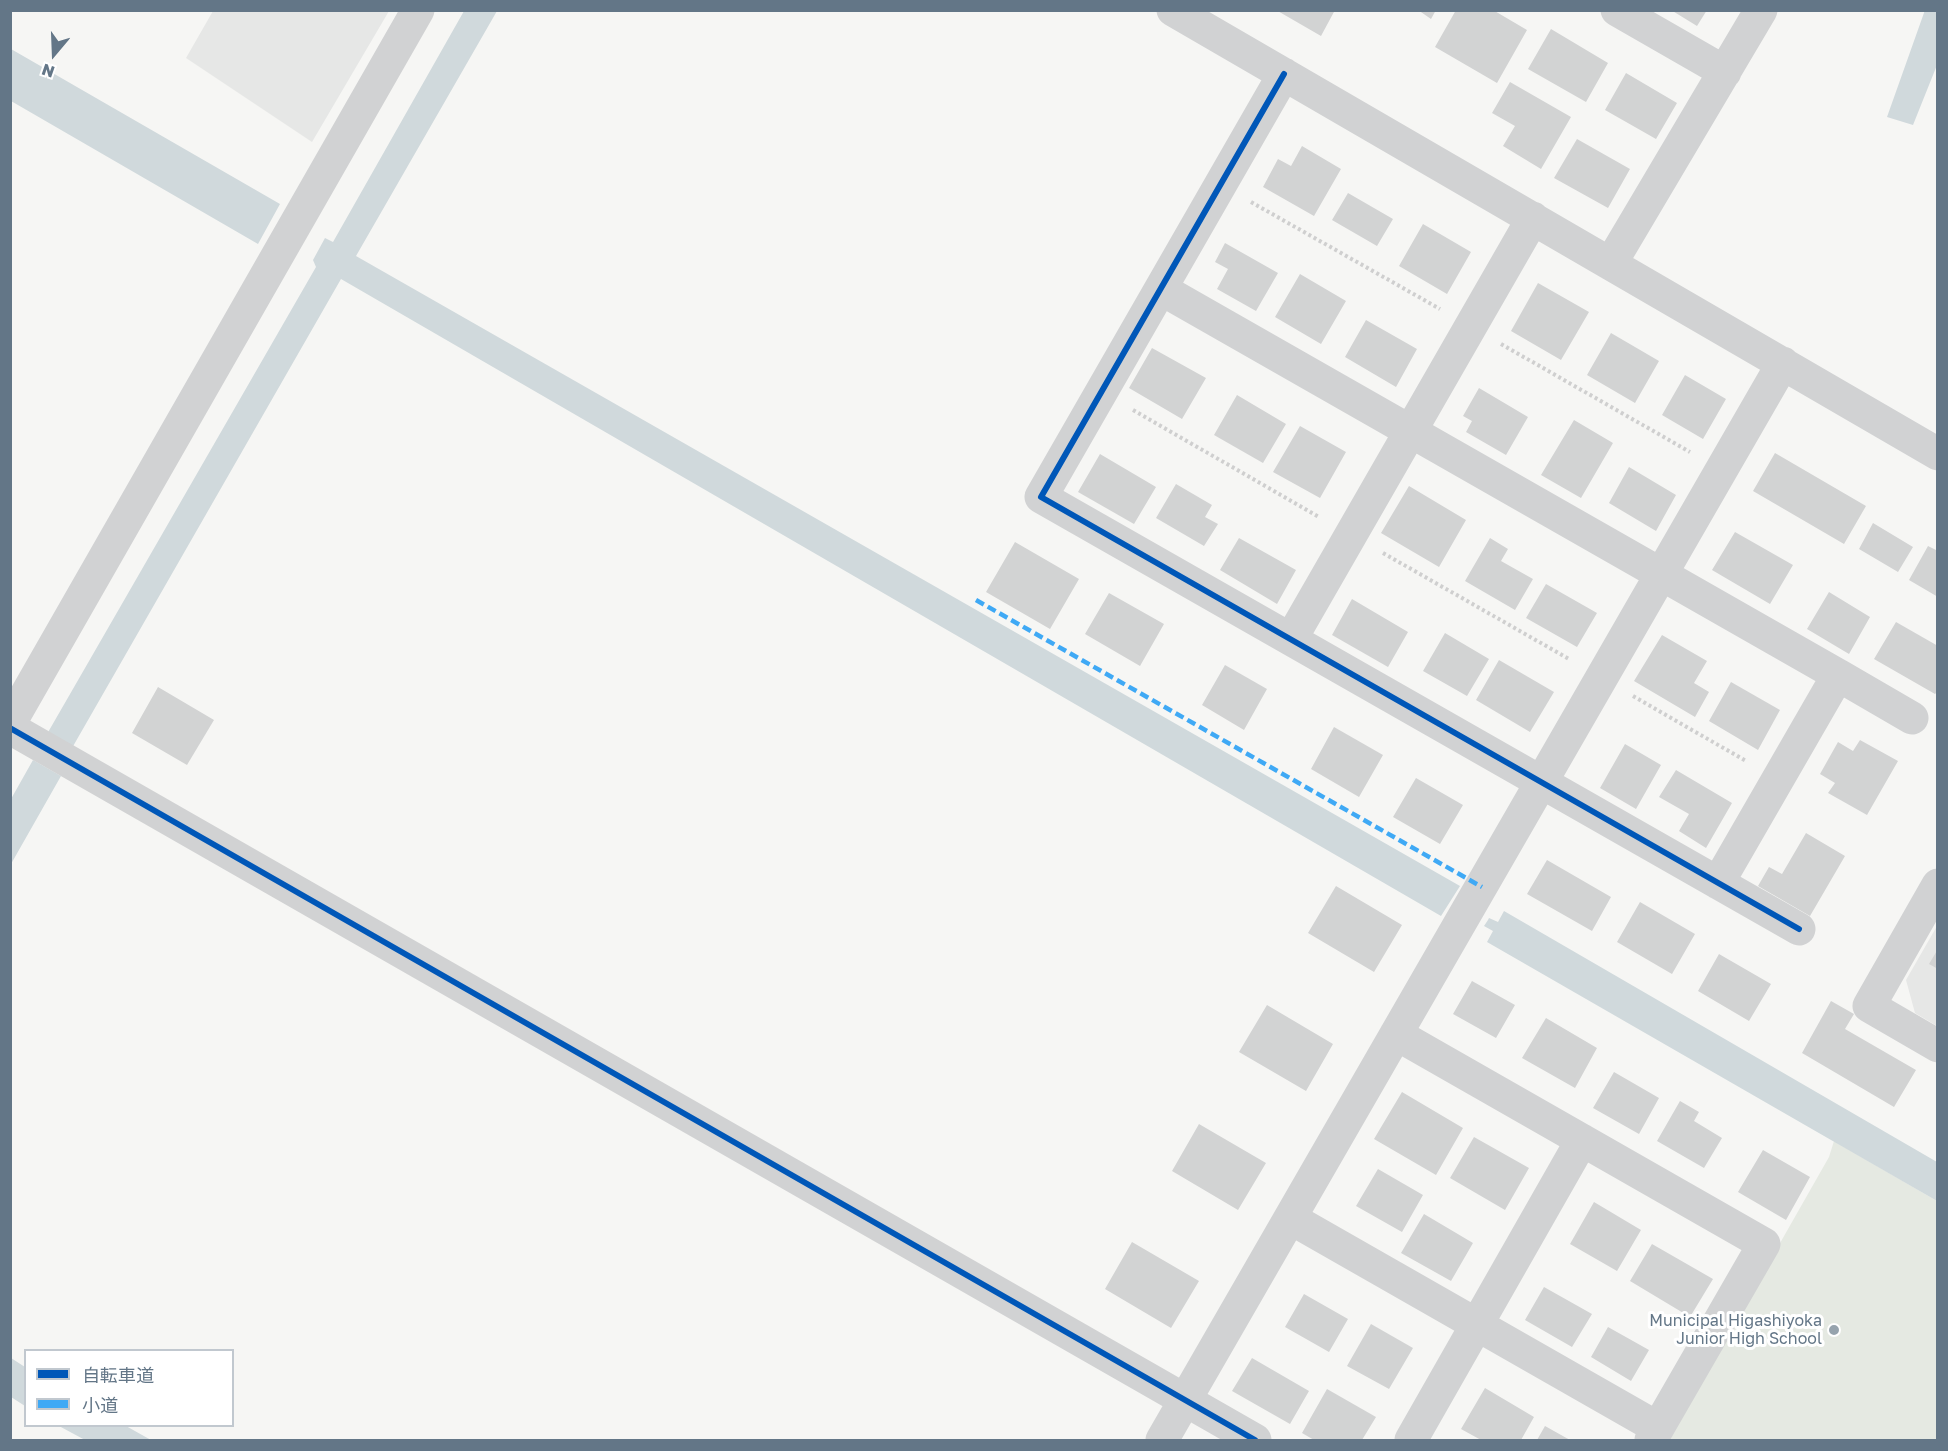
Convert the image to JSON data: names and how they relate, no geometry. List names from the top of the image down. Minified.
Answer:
{"places":["Municipal Higashiyoka Junior High School"],"legend":["自転車道","小道"],"north":"bottom"}
